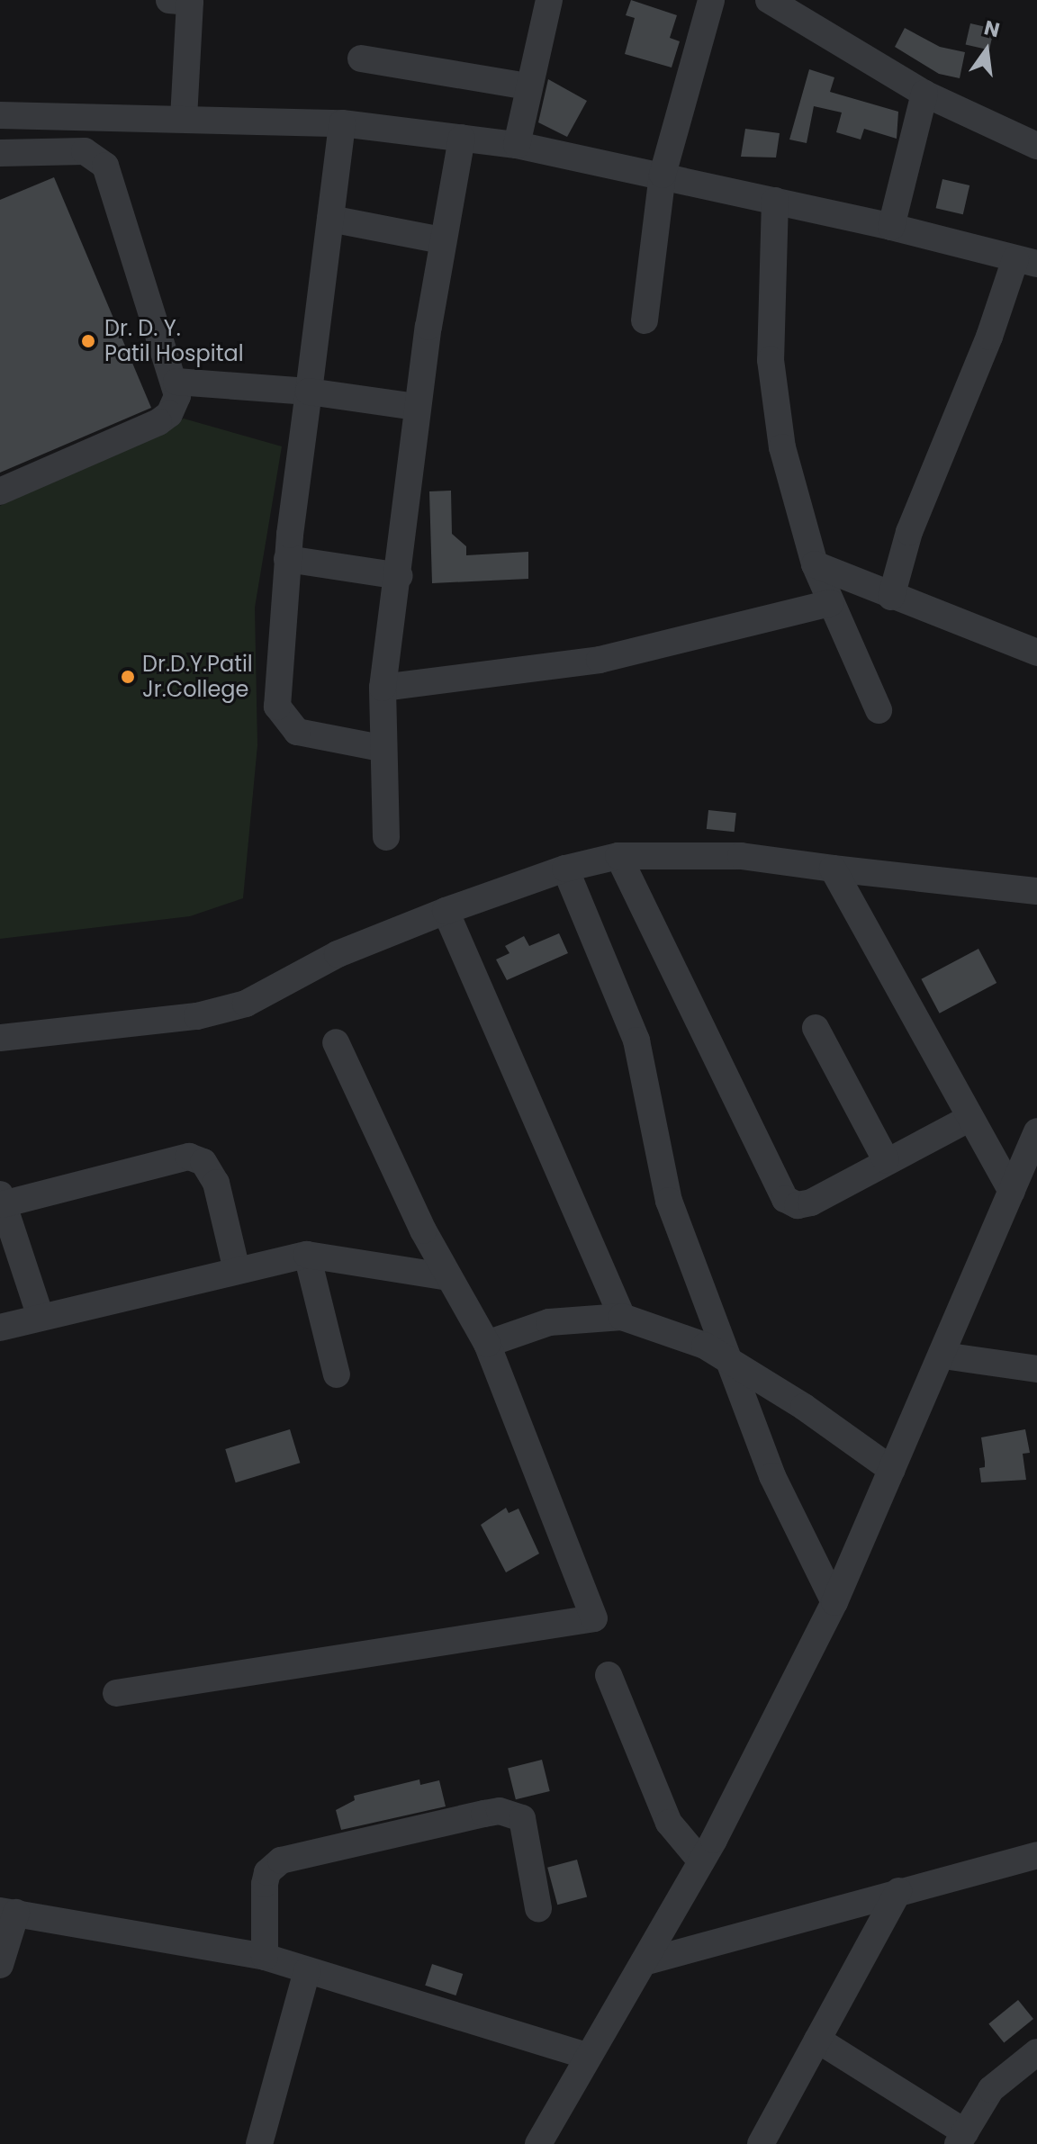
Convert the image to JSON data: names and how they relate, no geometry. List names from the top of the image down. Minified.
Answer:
{"places":["Dr. D. Y. Patil Hospital","Dr.D.Y.Patil Jr.College"],"north":"top"}
